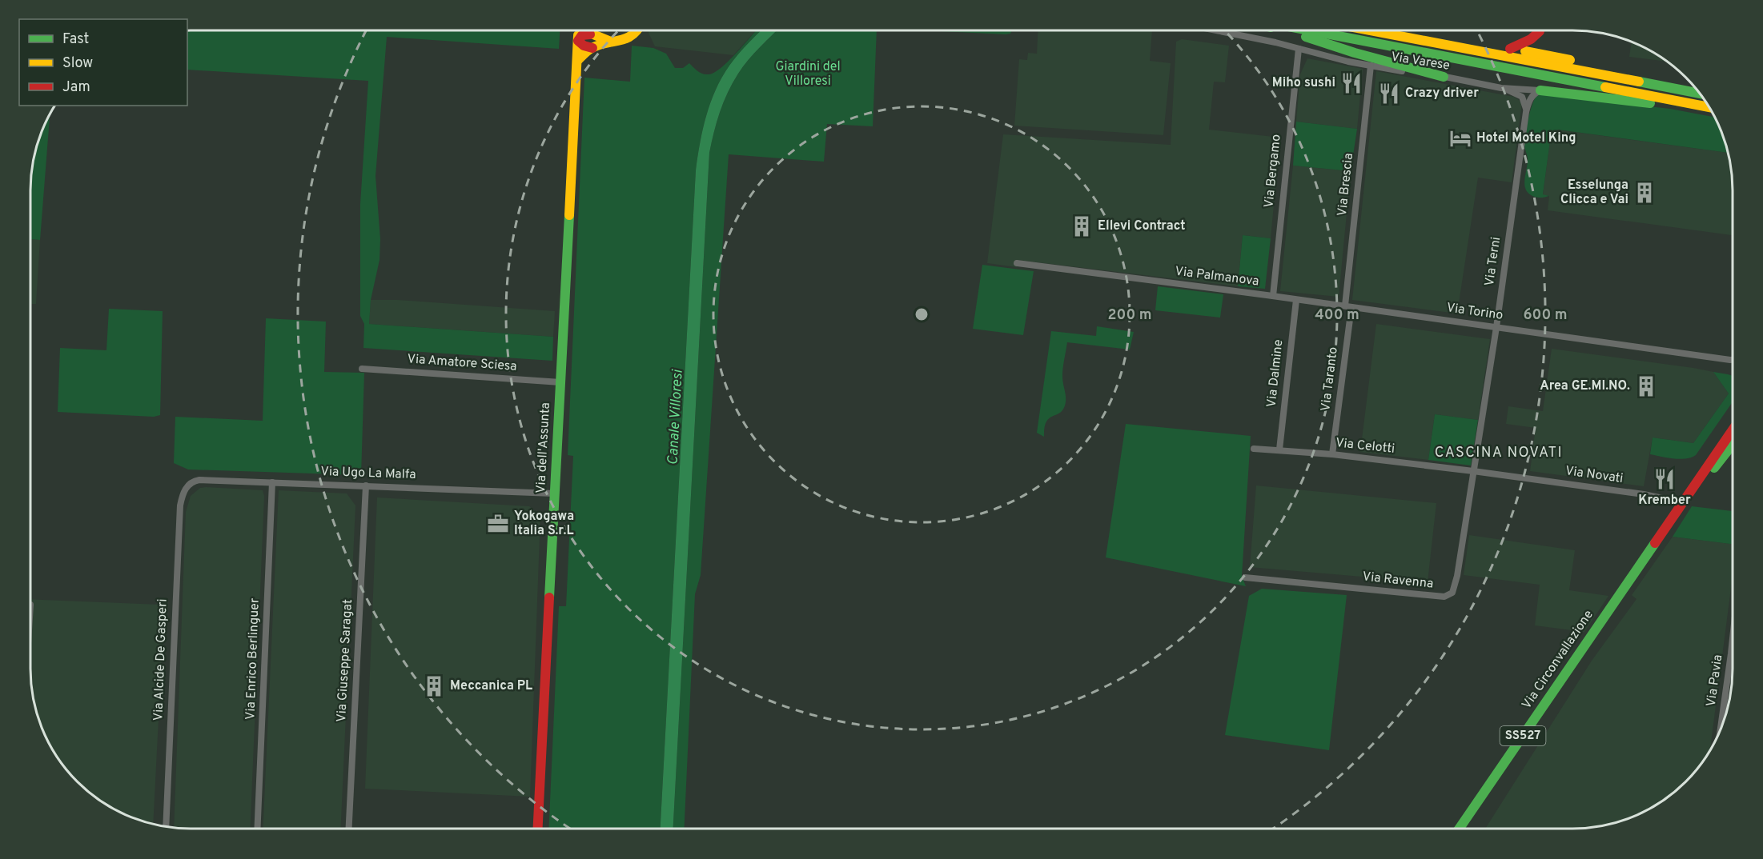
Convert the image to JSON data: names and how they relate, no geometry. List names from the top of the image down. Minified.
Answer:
{"streets":{"main road":["Via dell'Assunta","Via Circonvallazione","SS527"],"street":["Via Varese","Via Bergamo","Via Brescia","Via Terni","Via Palmanova","Via Torino","Via Amatore Sciesa","Via Dalmine","Via Taranto","Via Celotti","Via Ugo La Malfa","Via Novati","Via Ravenna","Via Enrico Berlinguer","Via Alcide De Gasperi","Via Giuseppe Saragat","Via Pavia"]},"crossings":[["Via Varese","Via Bergamo"],["Via Varese","Via Brescia"],["Via Bergamo","Via Palmanova"],["Via Bergamo","Via Torino"],["Via Brescia","Via Torino"],["Via Brescia","Via Taranto"],["Via Terni","Via Torino"],["Via Terni","Via Celotti"],["Via Terni","Via Novati"],["Via Terni","Via Ravenna"],["Via Palmanova","Via Torino"],["Via Torino","Via Dalmine"],["Via Torino","Via Taranto"],["Via Amatore Sciesa","Via dell'Assunta"],["Via Dalmine","Via Celotti"],["Via Taranto","Via Celotti"],["Via Celotti","Via Novati"],["Via Celotti","Via Ravenna"],["Via dell'Assunta","Via Ugo La Malfa"],["Via Ugo La Malfa","Via Enrico Berlinguer"],["Via Ugo La Malfa","Via Alcide De Gasperi"],["Via Ugo La Malfa","Via Giuseppe Saragat"],["Via Novati","Via Ravenna"],["Via Novati","Via Circonvallazione"]],"districts":["CASCINA NOVATI"],"water":["Canale Villoresi"],"parks":["Giardini del Villoresi"],"places":{"restaurant":["Miho sushi","Crazy driver","Krember"],"hotel":["Hotel Motel King"],"building":["Esselunga Clicca e Vai","Ellevi Contract","Area GE.MI.NO.","Meccanica PL"],"office":["Yokogawa Italia S.r.L"]},"legend":["Fast","Slow","Jam"],"rings":["200 m","400 m","600 m"]}
